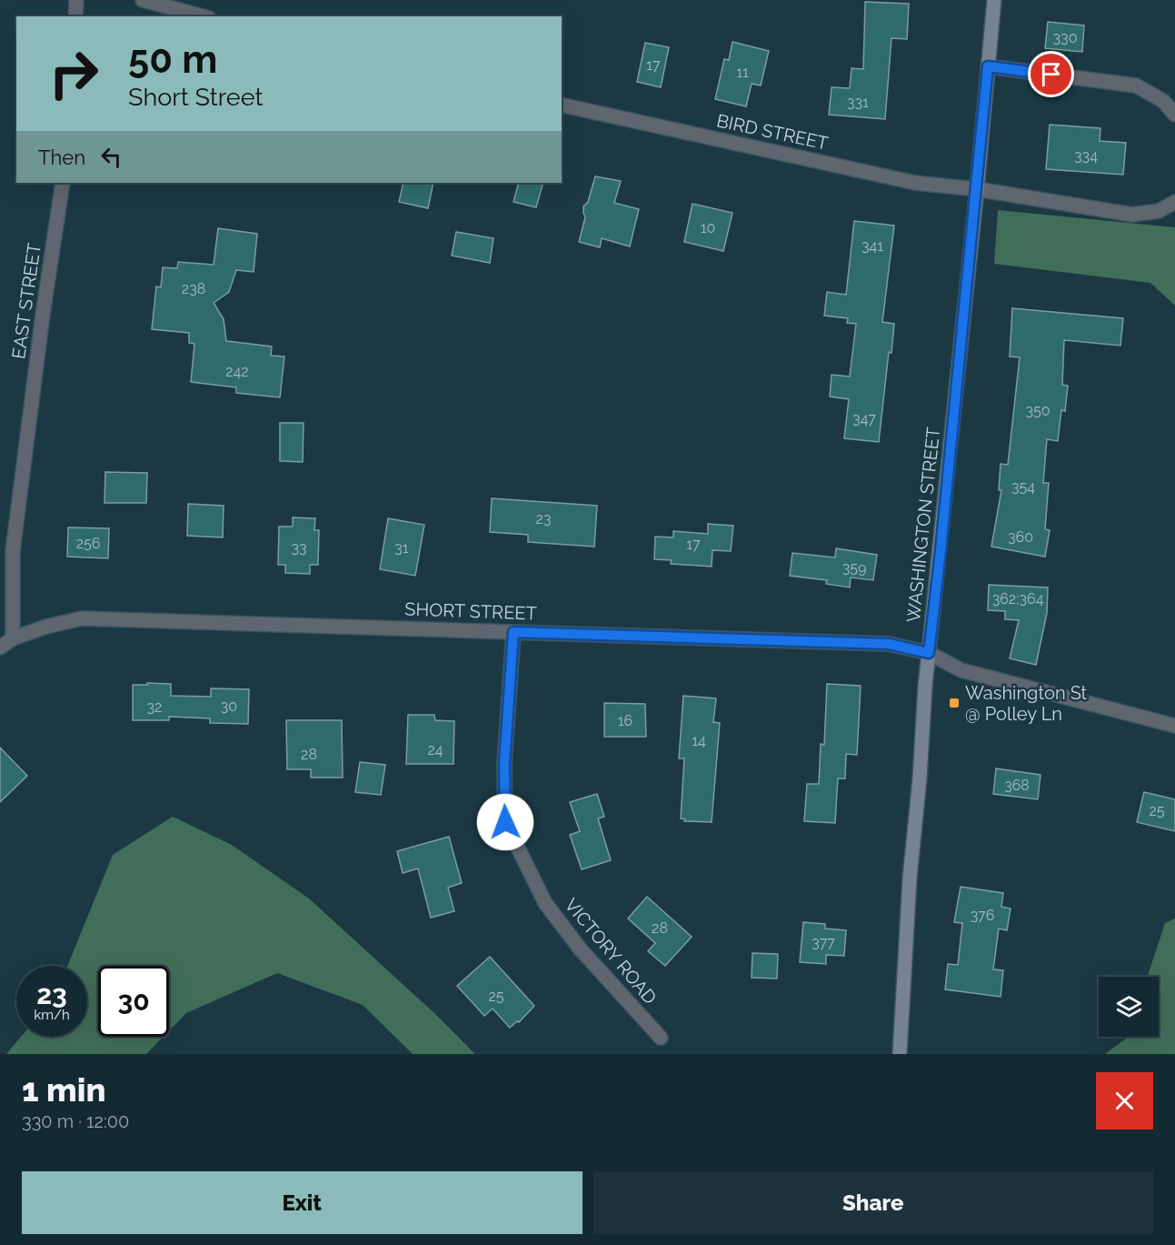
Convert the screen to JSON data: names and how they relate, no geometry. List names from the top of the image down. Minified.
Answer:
{"streets":{"main road":["WASHINGTON STREET"],"street":["BIRD STREET","EAST STREET","SHORT STREET","VICTORY ROAD"]},"crossings":[["BIRD STREET","WASHINGTON STREET"],["EAST STREET","SHORT STREET"],["WASHINGTON STREET","SHORT STREET"],["SHORT STREET","VICTORY ROAD"]],"places":{"transit":["Washington St @ Polley Ln"]},"house_numbers":["330","17","11","331","334","10","341","238","242","350","347","354","23","360","256","17","33","31","359","362;364","30","32","16","14","24","28","368","25","376","28","377","25"],"page":{"turn":["50 m","Short Street"],"then":"Then","speed":"23 km/h","limit":"30","heading":["1 min","330 m · 12:00"],"buttons":["Exit","Share"]}}
